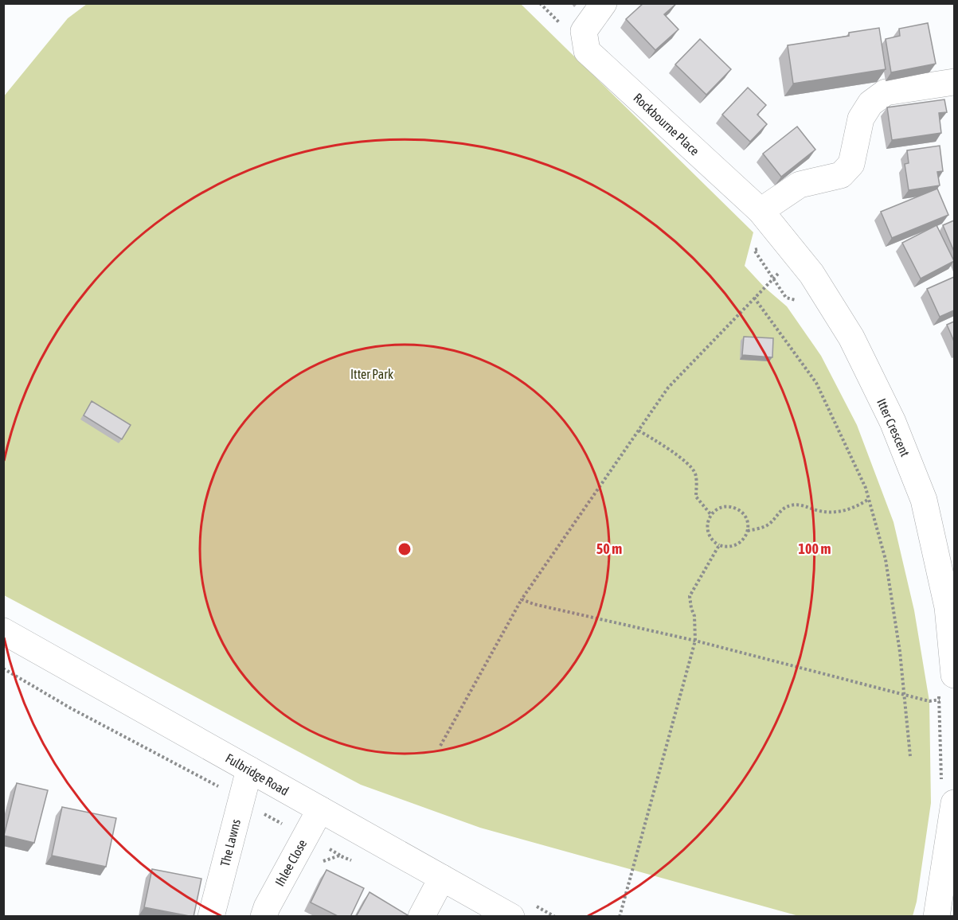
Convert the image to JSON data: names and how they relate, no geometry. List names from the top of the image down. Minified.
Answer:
{"streets":{"street":["Rockbourne Place","Itter Crescent","Fulbridge Road","The Lawns","Ihlee Close"]},"crossings":[["Rockbourne Place","Itter Crescent"],["Fulbridge Road","The Lawns"],["Fulbridge Road","Ihlee Close"]],"parks":["Itter Park"],"rings":["50 m","100 m"]}
